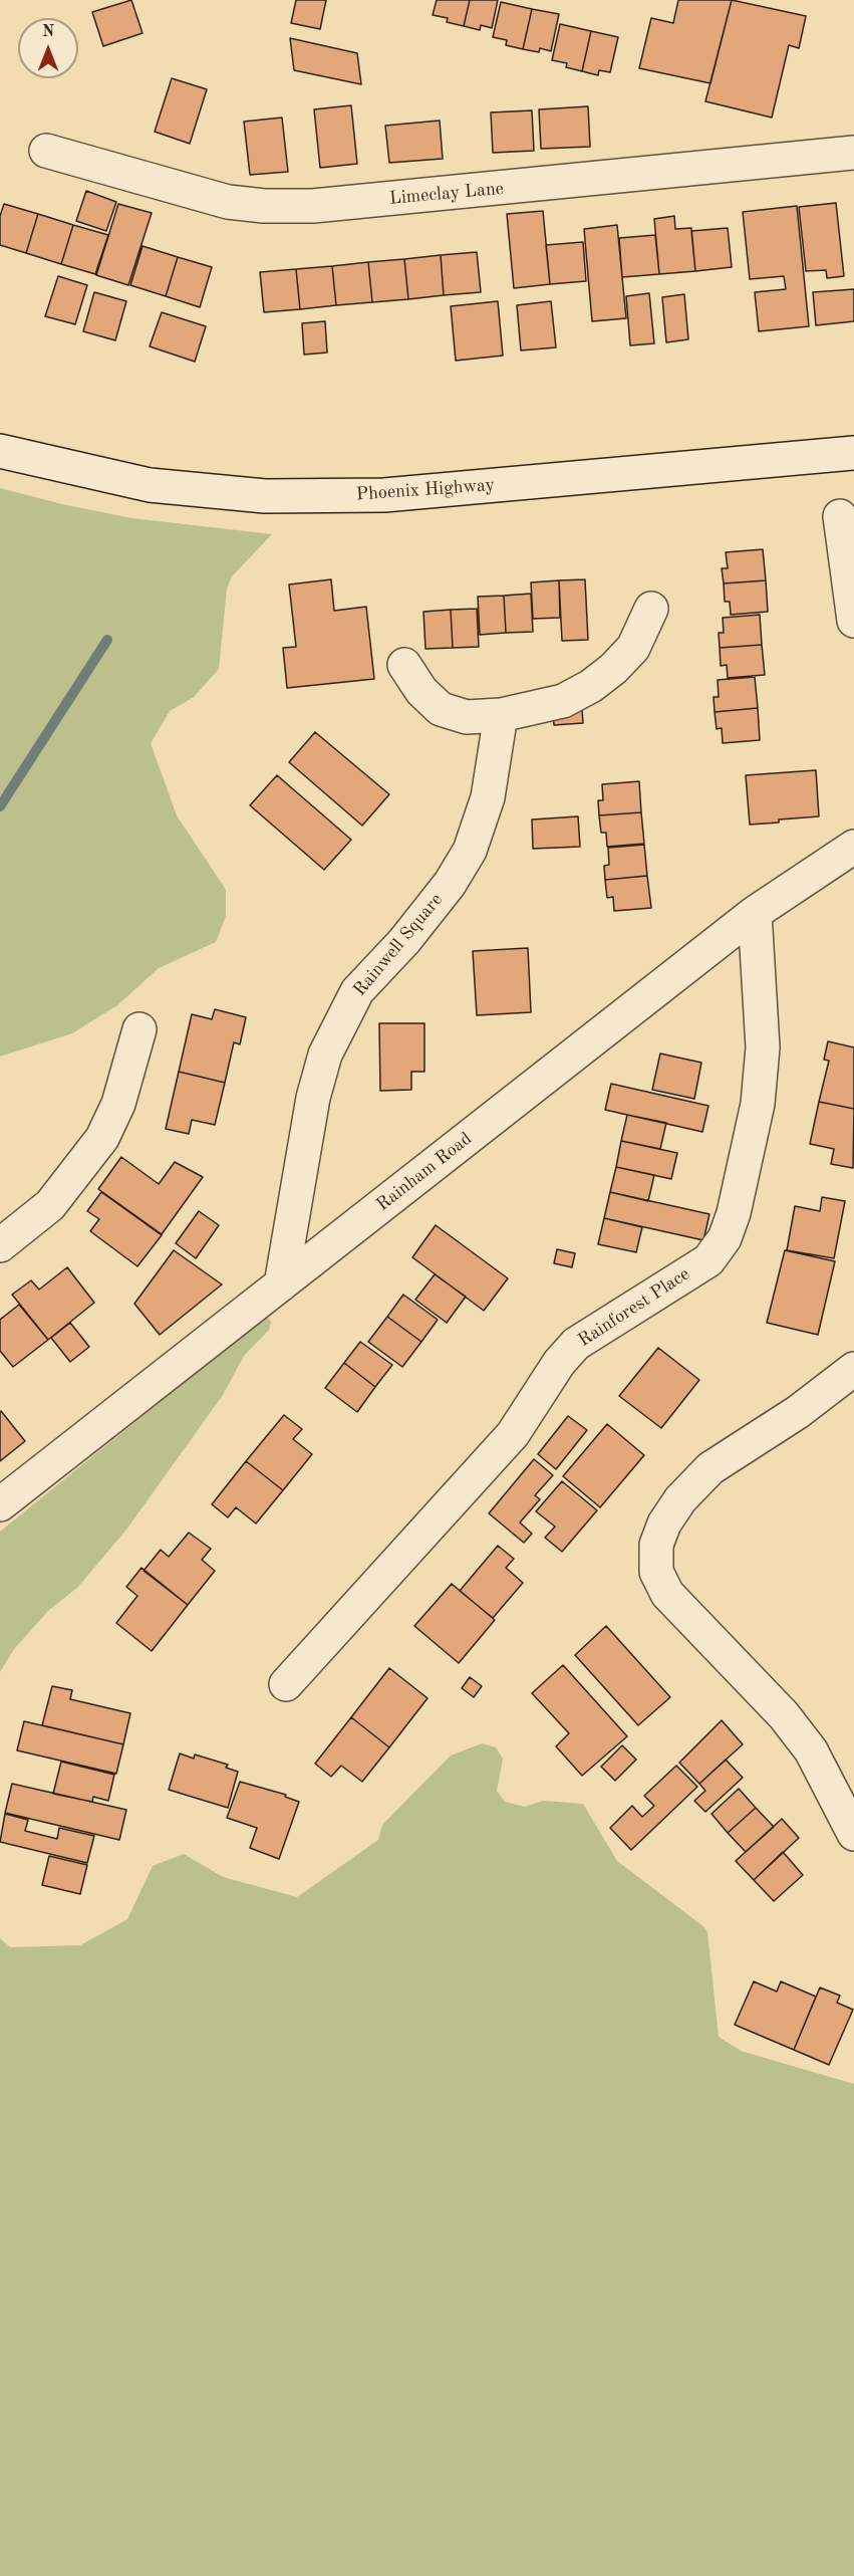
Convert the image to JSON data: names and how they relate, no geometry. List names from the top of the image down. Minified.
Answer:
{"streets":{"street":["Limeclay Lane","Phoenix Highway","Rainwell Square","Rainham Road","Rainforest Place"]},"crossings":[["Rainwell Square","Rainham Road"],["Rainham Road","Rainforest Place"]],"north":"top"}
